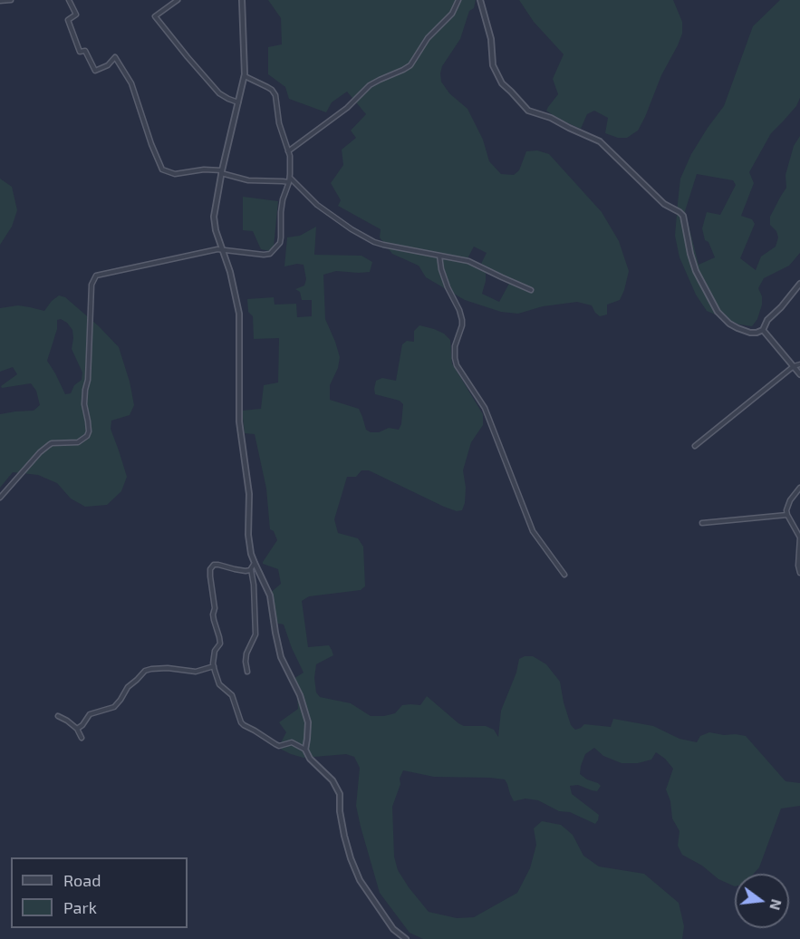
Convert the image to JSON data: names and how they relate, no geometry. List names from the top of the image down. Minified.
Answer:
{"legend":["Road","Park"],"north":"right"}
